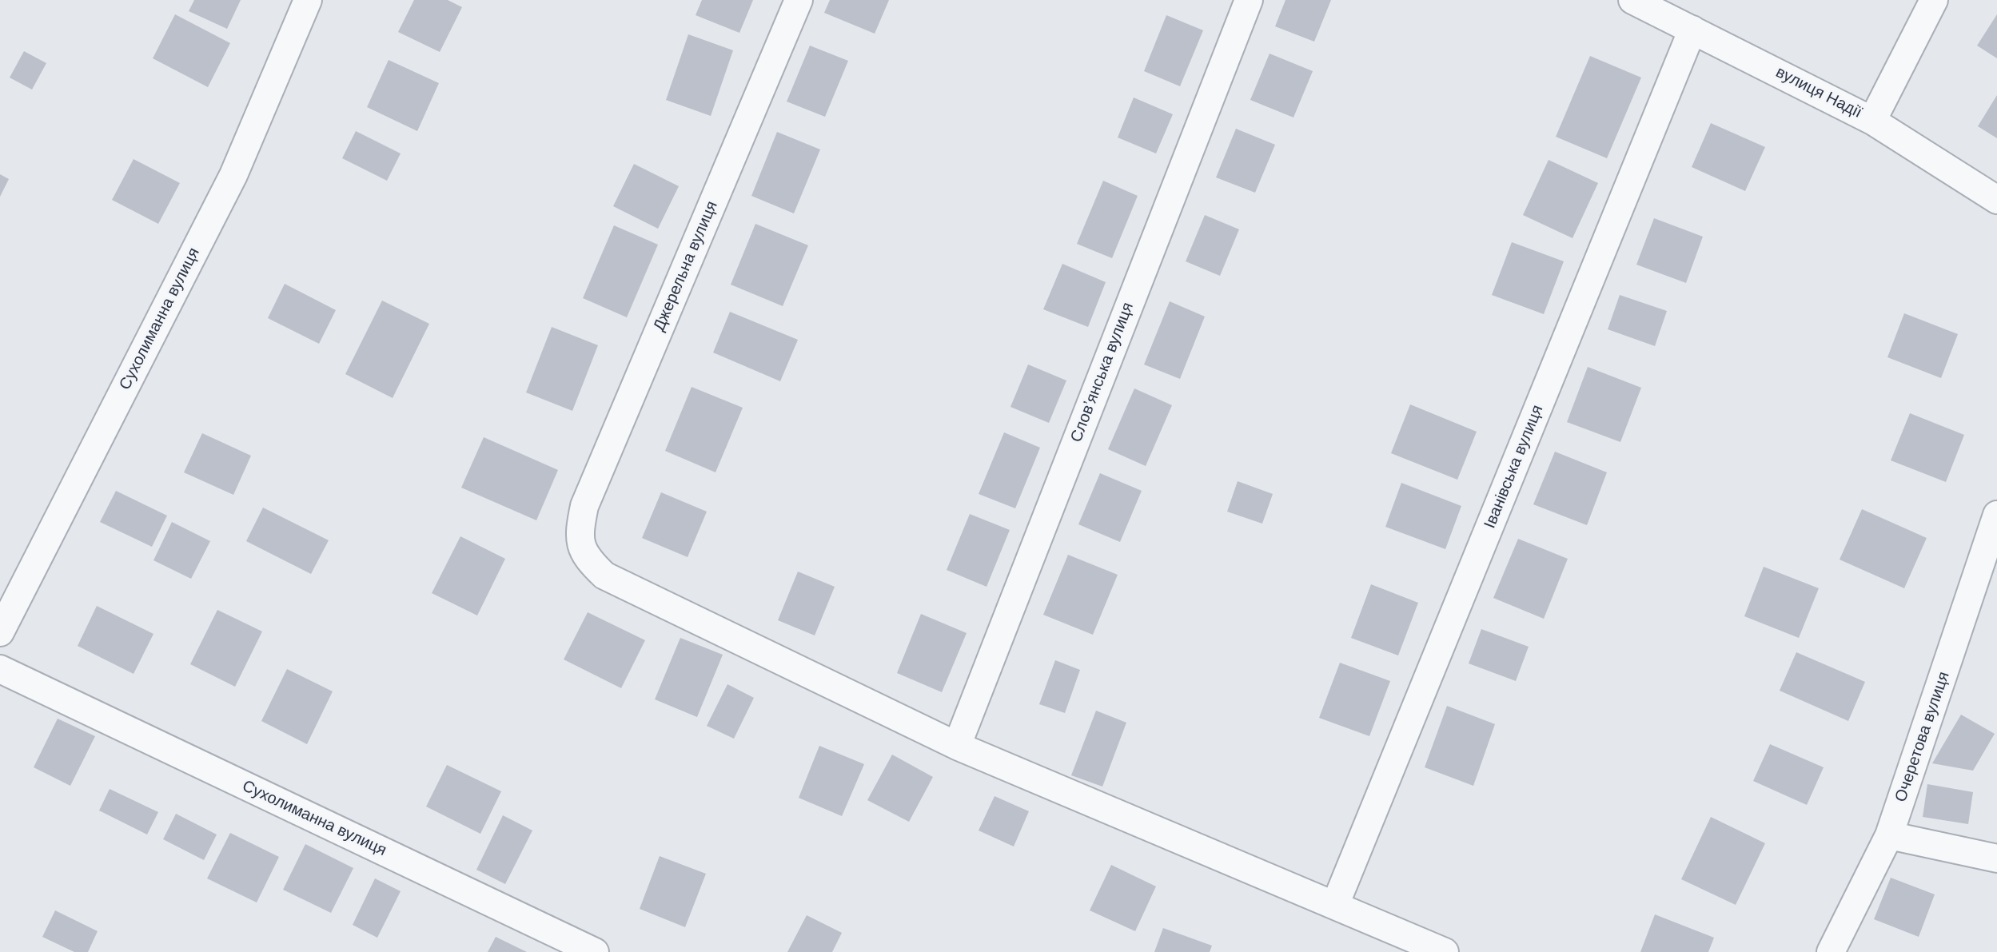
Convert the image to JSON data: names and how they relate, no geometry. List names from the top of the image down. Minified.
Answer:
{"streets":{"street":["вулиця Надії","Джерельна вулиця","Сухолиманна вулиця","Словʼянська вулиця","Іванівська вулиця","Очеретова вулиця"]},"crossings":[["вулиця Надії","Іванівська вулиця"],["Джерельна вулиця","Словʼянська вулиця"]]}
